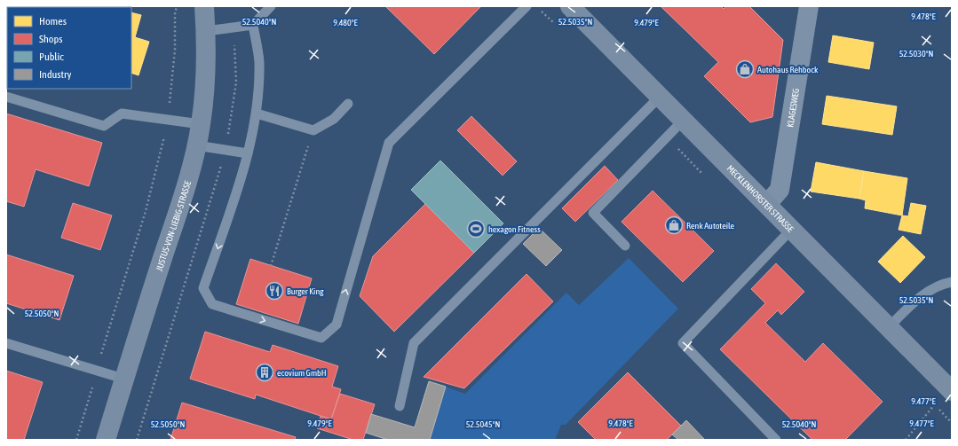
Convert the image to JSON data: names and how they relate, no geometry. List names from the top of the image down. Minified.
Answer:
{"streets":{"main road":["MECKLENHORSTER STRASSE","JUSTUS-VON-LIEBIG-STRASSE"],"street":["KLAGESWEG"]},"crossings":[["KLAGESWEG","MECKLENHORSTER STRASSE"]],"places":{"shop":["Autohaus Rehbock","Renk Autoteile"],"sports":["hexagon Fitness"],"restaurant":["Burger King"],"building":["ecovium GmbH"]},"legend":["Homes","Shops","Public","Industry"],"coordinates":["9.478°E","52.5040°N","52.5035°N","9.480°E","9.479°E","52.5030°N","52.5050°N","9.477°E","52.5045°N"]}
